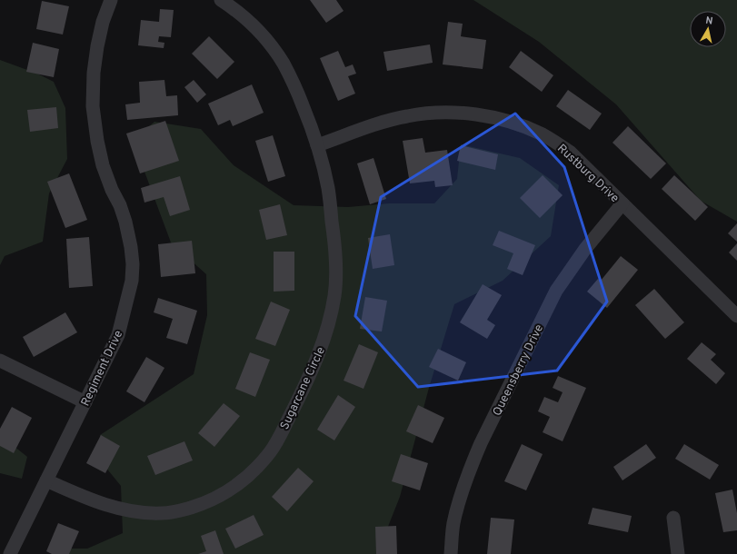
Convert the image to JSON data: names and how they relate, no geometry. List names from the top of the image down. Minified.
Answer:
{"streets":{"street":["Rustburg Drive","Regiment Drive","Queensberry Drive","Sugarcane Circle"]},"crossings":[["Rustburg Drive","Queensberry Drive"],["Rustburg Drive","Sugarcane Circle"],["Regiment Drive","Sugarcane Circle"]],"north":"top"}
